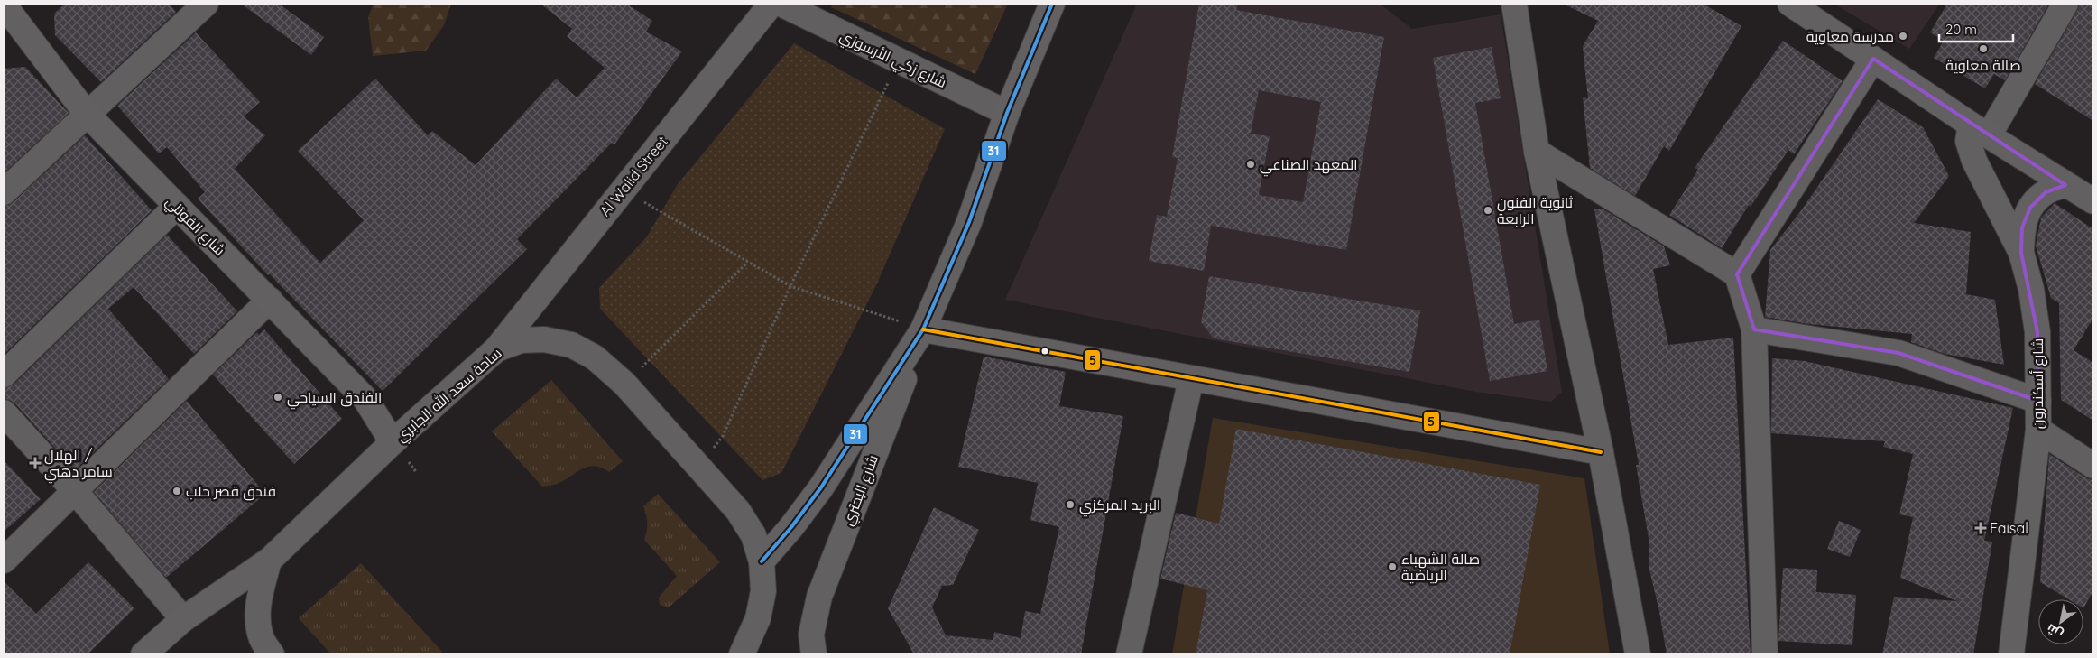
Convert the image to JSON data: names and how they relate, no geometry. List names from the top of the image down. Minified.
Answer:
{"streets":{"main road":["Al Walid Street","شارع القوتلي","شارع أسكندرون","ساحة سعد الله الجابري","شارع البحتري"],"street":["شارع زكي الأرسوزي"]},"crossings":[["Al Walid Street","ساحة سعد الله الجابري"],["شارع القوتلي","ساحة سعد الله الجابري"]],"places":{"other":["مدرسة معاوية","صالة معاوية","المعهد الصناعي","ثانوية الفنون الرابعة","الفندق السياحي","فندق قصر حلب","البريد المركزي","صالة الشهباء الرياضية"],"health":["الهلال / سامر دهني","Faisal"]},"lines":["transit line 31","transit line 5"],"scale_bar":"20 m","north":"bottom left"}
